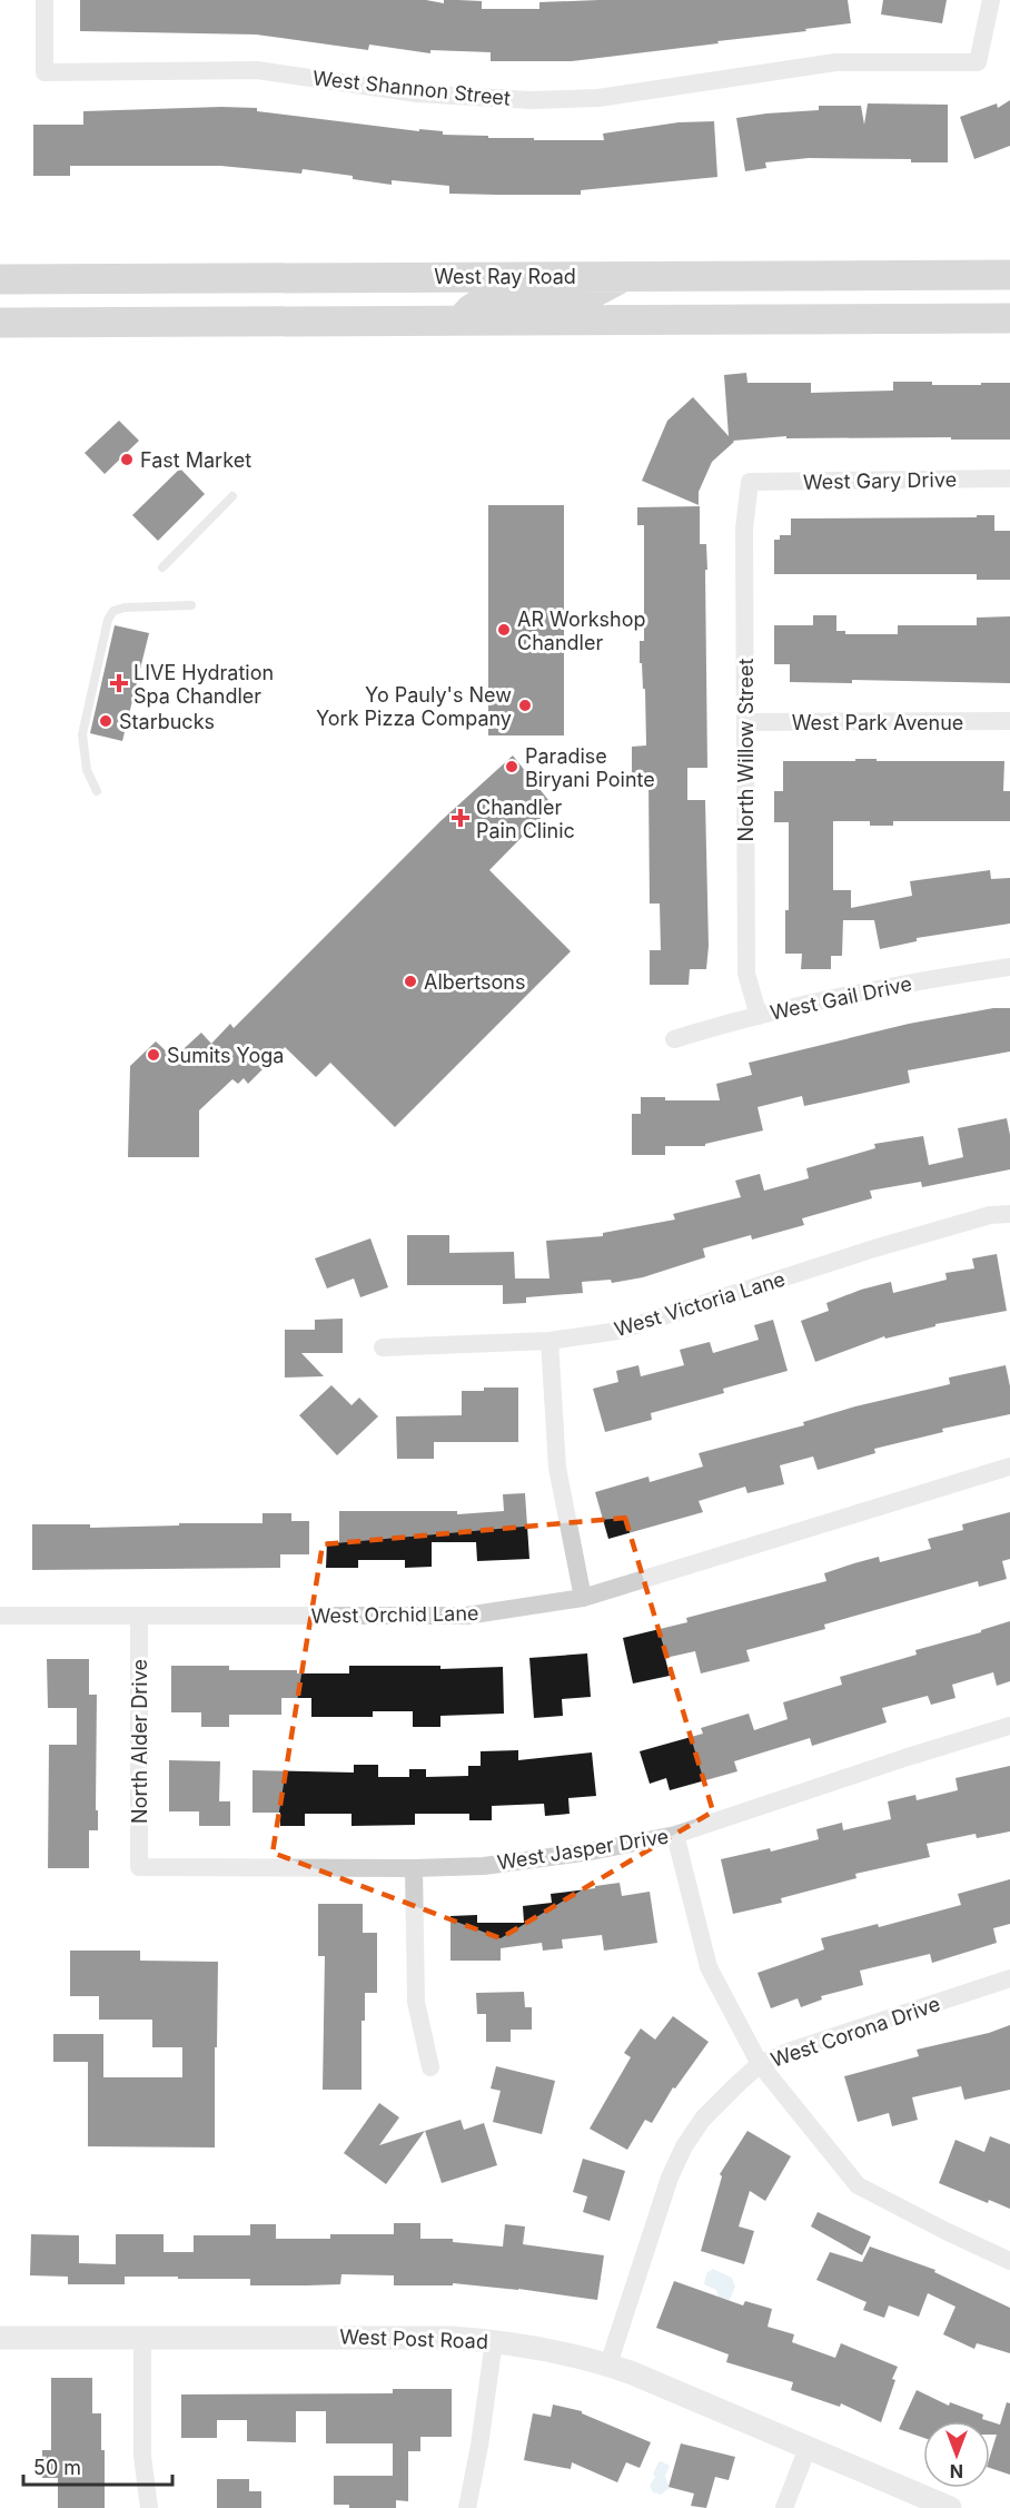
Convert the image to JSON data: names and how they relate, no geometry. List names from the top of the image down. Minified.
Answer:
{"streets":{"main road":["West Ray Road"],"street":["West Shannon Street","West Gary Drive","West Park Avenue","North Willow Street","West Gail Drive","West Victoria Lane","West Orchid Lane","North Alder Drive","West Jasper Drive","West Corona Drive","West Post Road"]},"crossings":[["West Gary Drive","North Willow Street"],["West Park Avenue","North Willow Street"],["North Willow Street","West Gail Drive"],["West Orchid Lane","North Alder Drive"],["North Alder Drive","West Jasper Drive"],["West Corona Drive","West Post Road"]],"places":{"other":["Fast Market","AR Workshop Chandler","Yo Pauly's New York Pizza Company","Starbucks","Paradise Biryani Pointe","Albertsons","Sumits Yoga"],"health":["LIVE Hydration Spa Chandler","Chandler Pain Clinic"]},"scale_bar":"50 m","north":"bottom"}
